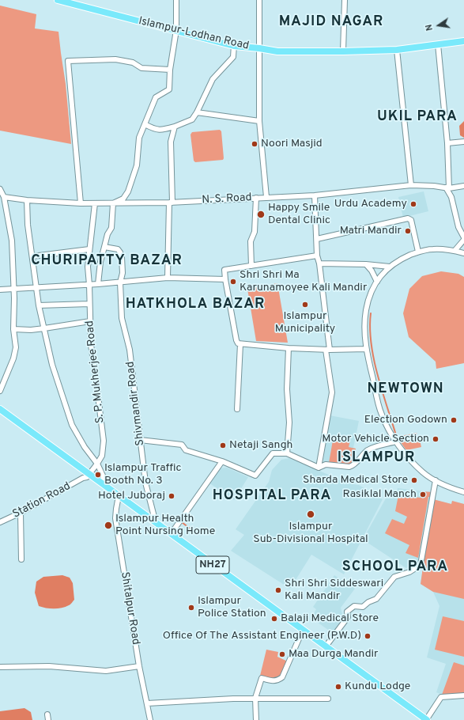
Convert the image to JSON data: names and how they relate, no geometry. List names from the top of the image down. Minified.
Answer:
{"streets":{"main road":["Islampur-Lodhan Road","NH27"],"street":["N. S. Road","S. P. Mukherjee Road","Shivmandir Road","Station Road","Shitalpur Road"]},"crossings":[["N. S. Road","S. P. Mukherjee Road"],["Shivmandir Road","NH27"],["Station Road","NH27"],["NH27","Shitalpur Road"]],"districts":["MAJID NAGAR","UKIL PARA","CHURIPATTY BAZAR","HATKHOLA BAZAR","NEWTOWN","ISLAMPUR","HOSPITAL PARA","SCHOOL PARA"],"places":["Noori Masjid","Urdu Academy","Happy Smile Dental Clinic","Matri Mandir","Shri Shri Ma Karunamoyee Kali Mandir","Islampur Municipality","Election Godown","Motor Vehicle Section","Netaji Sangh","Islampur Traffic Booth No. 3","Sharda Medical Store","Rasiklal Manch","Hotel Juboraj","Islampur Sub-Divisional Hospital","Islampur Health Point Nursing Home","Shri Shri Siddeswari Kali Mandir","Islampur Police Station","Balaji Medical Store","Office Of The Assistant Engineer (P.W.D)","Maa Durga Mandir","Kundu Lodge"],"north":"left"}
